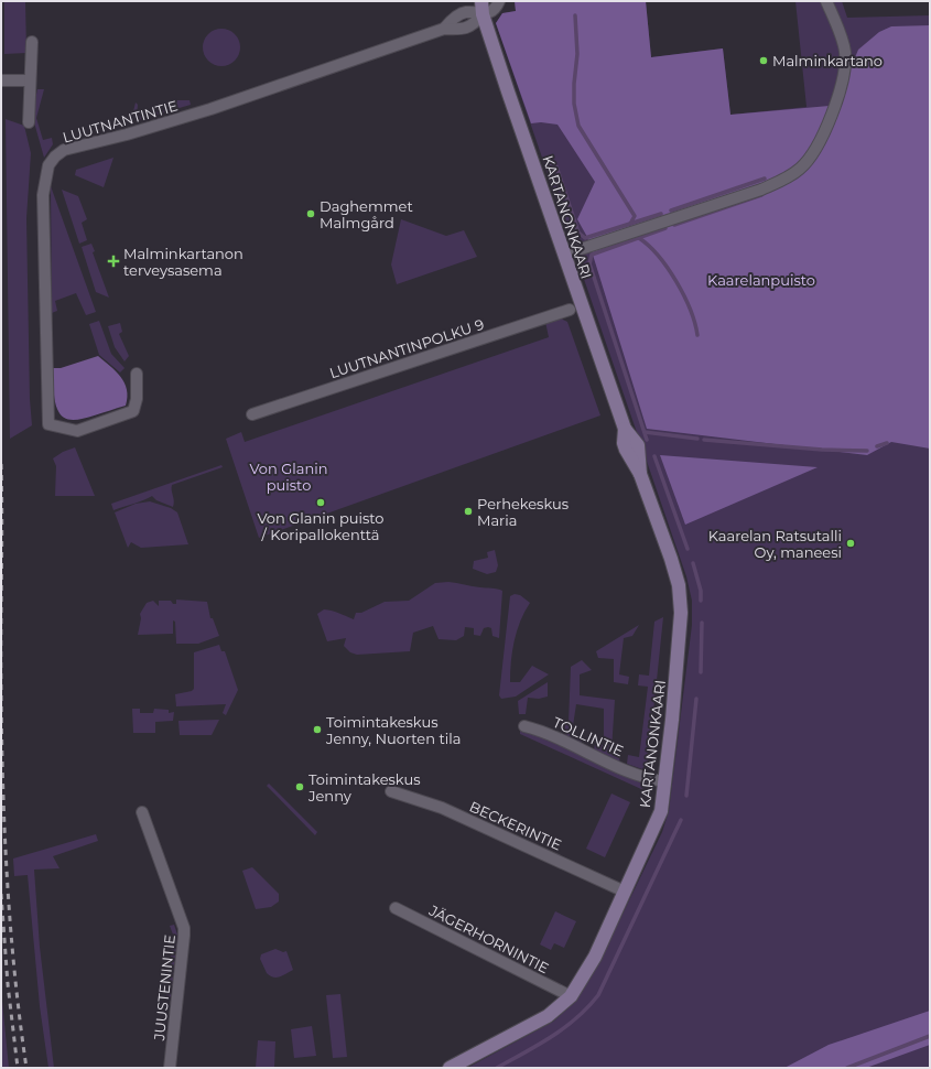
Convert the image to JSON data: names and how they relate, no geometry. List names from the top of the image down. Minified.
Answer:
{"streets":{"street":["LUUTNANTINTIE","KARTANONKAARI","LUUTNANTINPOLKU 9","TOLLINTIE","BECKERINTIE","JÄGERHORNINTIE","JUUSTENINTIE"]},"crossings":[["LUUTNANTINTIE","KARTANONKAARI"],["KARTANONKAARI","TOLLINTIE"],["KARTANONKAARI","BECKERINTIE"],["KARTANONKAARI","JÄGERHORNINTIE"]],"parks":["Kaarelanpuisto","Von Glanin puisto"],"places":{"other":["Malminkartano","Daghemmet Malmgård","Von Glanin puisto / Koripallokenttä","Perhekeskus Maria","Kaarelan Ratsutalli Oy, maneesi","Toimintakeskus Jenny, Nuorten tila","Toimintakeskus Jenny"],"health":["Malminkartanon terveysasema"]}}
